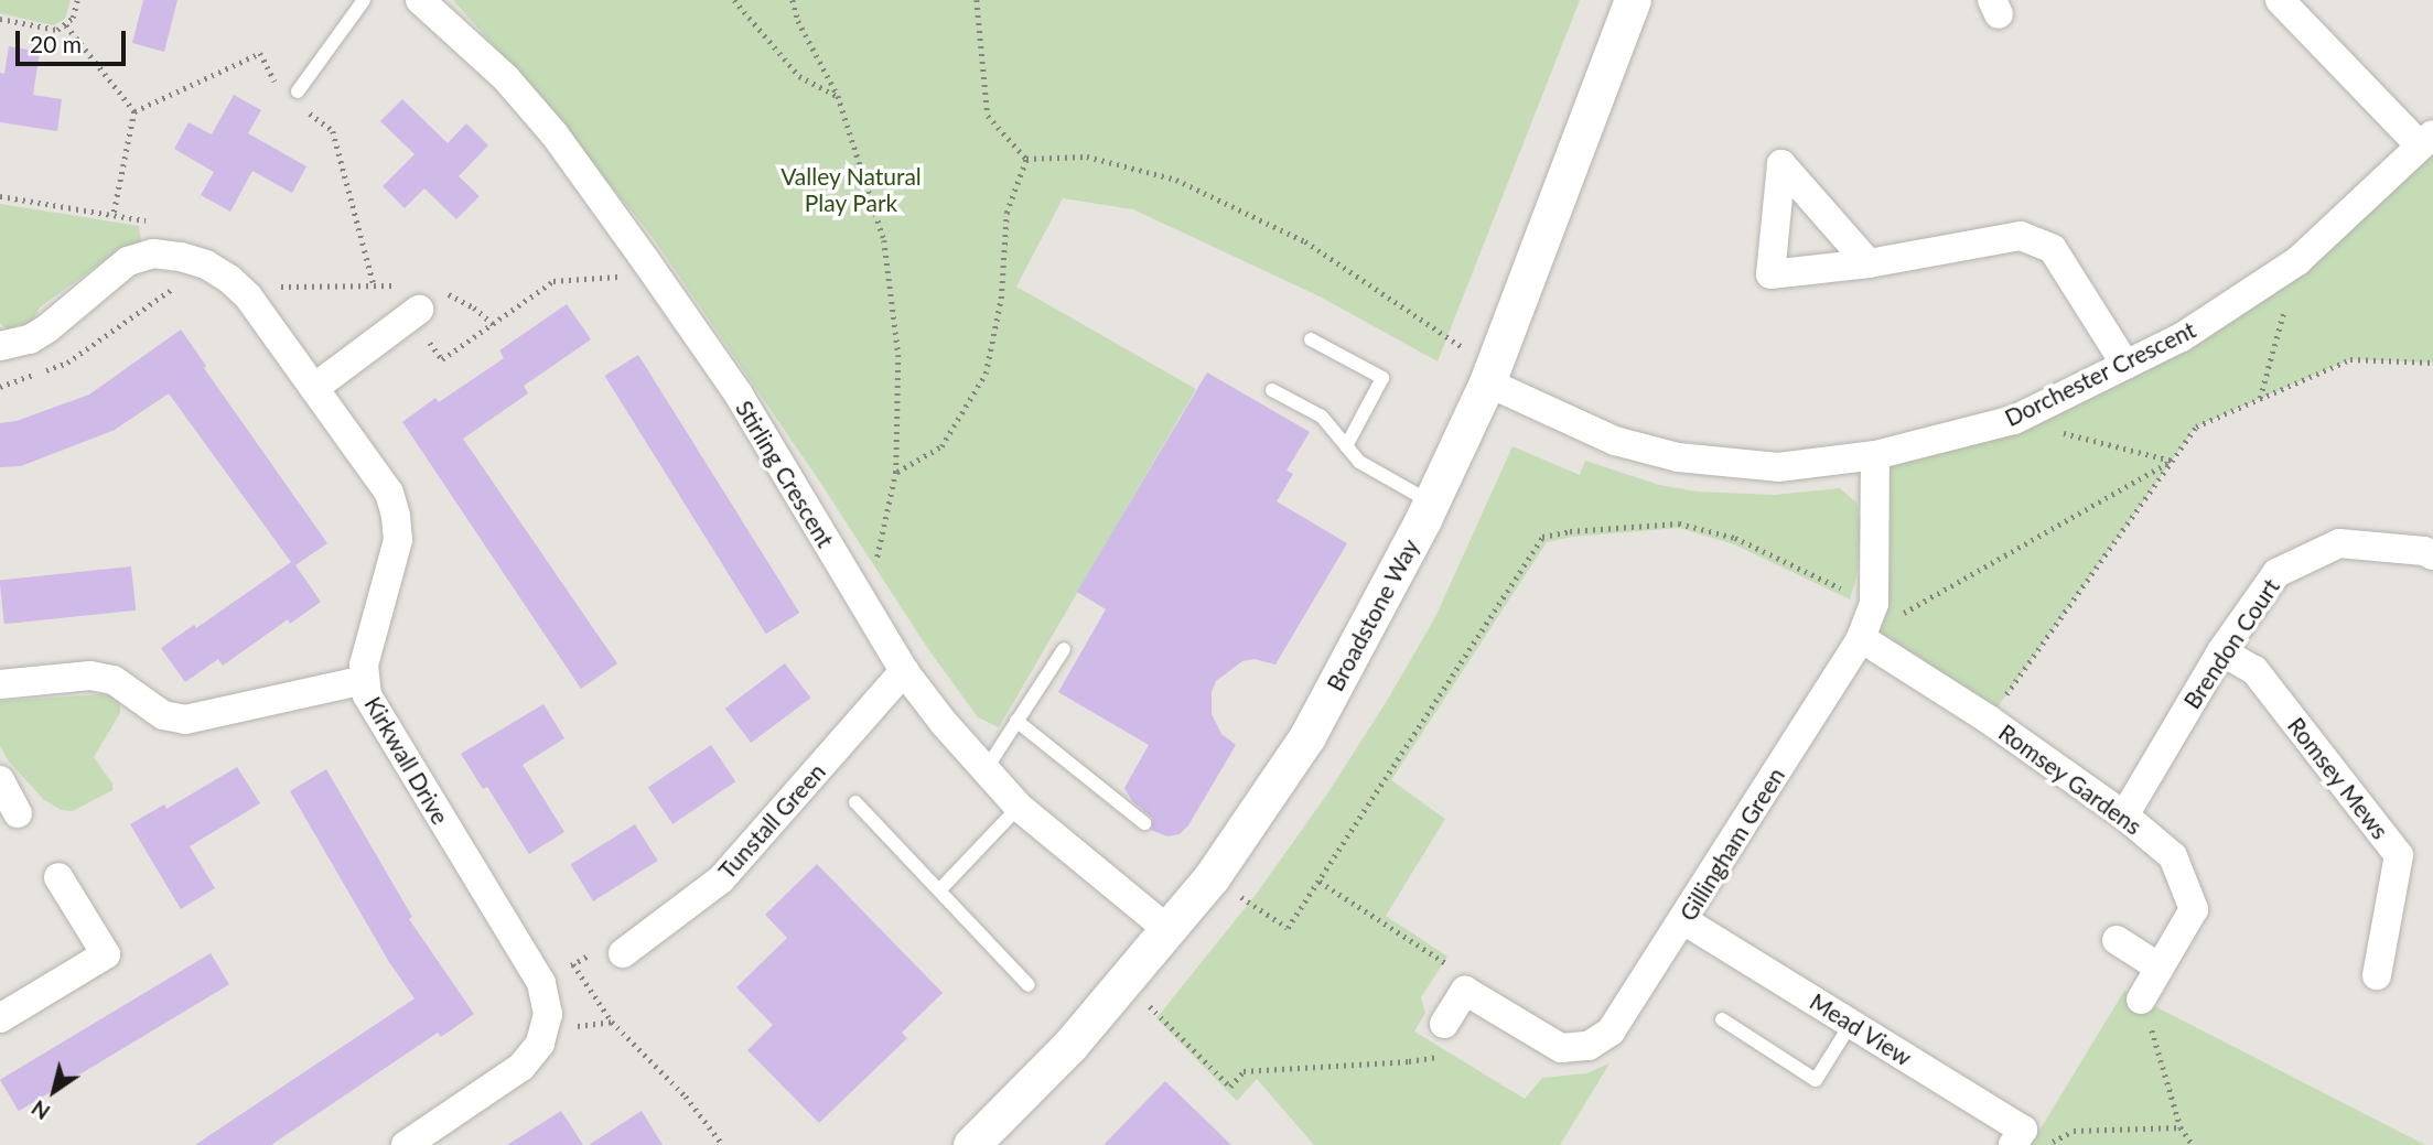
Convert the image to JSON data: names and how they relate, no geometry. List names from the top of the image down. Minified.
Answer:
{"streets":{"street":["Dorchester Crescent","Stirling Crescent","Broadstone Way","Brendon Court","Kirkwall Drive","Romsey Mews","Romsey Gardens","Tunstall Green","Gillingham Green","Mead View"]},"crossings":[["Dorchester Crescent","Broadstone Way"],["Dorchester Crescent","Gillingham Green"],["Stirling Crescent","Broadstone Way"],["Stirling Crescent","Tunstall Green"],["Brendon Court","Romsey Mews"],["Brendon Court","Romsey Gardens"],["Romsey Gardens","Gillingham Green"],["Gillingham Green","Mead View"]],"parks":["Valley Natural Play Park"],"scale_bar":"20 m","north":"bottom left"}
